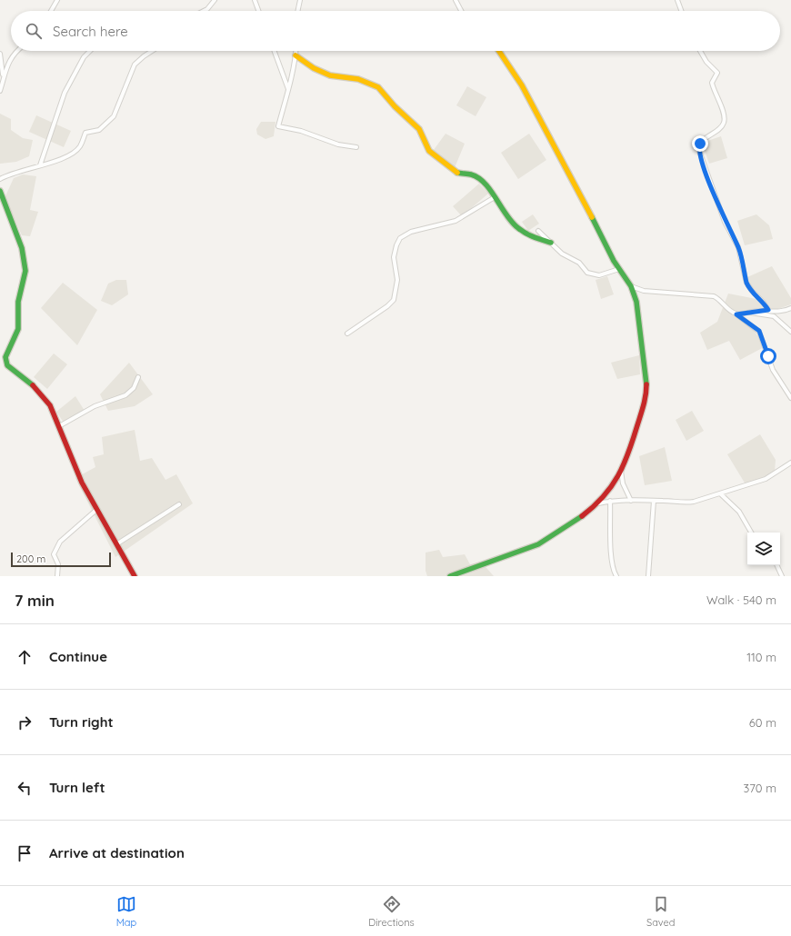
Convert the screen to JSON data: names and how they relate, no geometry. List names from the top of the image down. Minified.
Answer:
{"scale_bar":"200 m","page":{"search":"Search here","scale":"200 m","heading":["7 min","Walk · 540 m"],"list":[["Continue","110 m"],["Turn right","60 m"],["Turn left","370 m"],"Arrive at destination"],"nav":["Map","Directions","Saved"]}}
